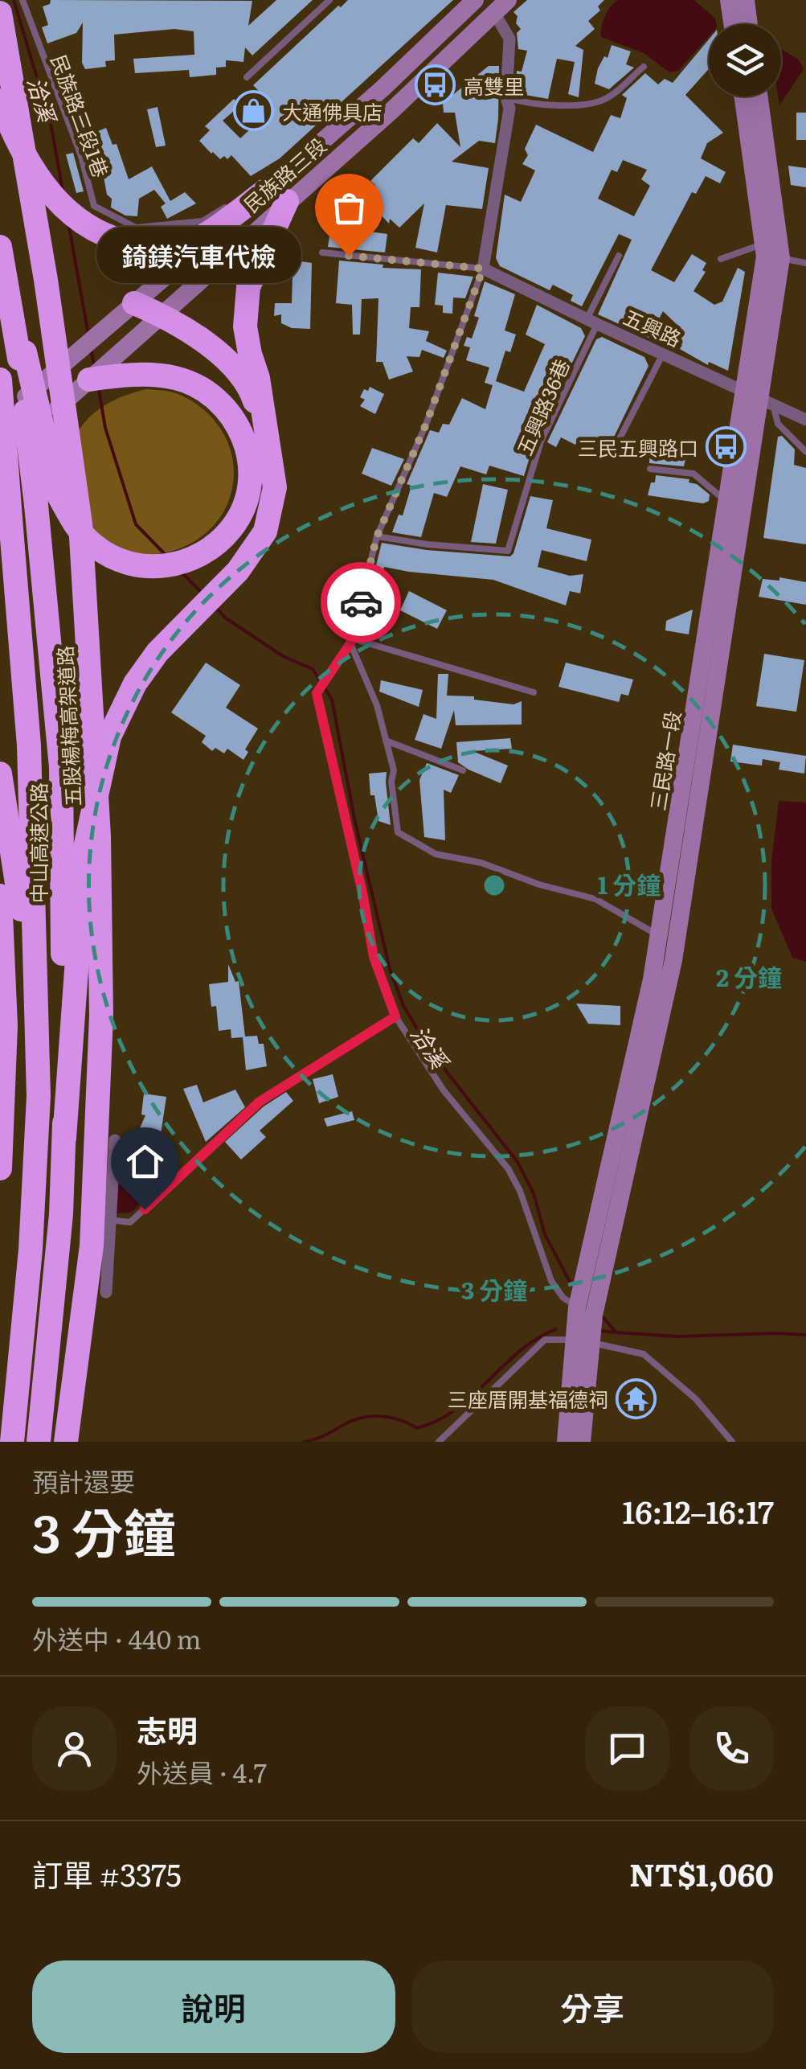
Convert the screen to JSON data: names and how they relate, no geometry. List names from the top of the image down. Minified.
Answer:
{"streets":{"highway":["五股楊梅高架道路","中山高速公路"],"street":["民族路三段","五興路","三民路一段"],"lane":["民族路三段1巷","五興路36巷"]},"crossings":[["五興路","五興路36巷"],["五興路","三民路一段"]],"water":["洽溪"],"places":{"bus stop":["高雙里","三民五興路口"],"shop":["大通佛具店"],"other":["錡鎂汽車代檢"],"temple":["三座厝開基福德祠"]},"page":{"bubble":"錡鎂汽車代檢","heading":["3 分鐘","預計還要","16:12–16:17"],"panel":["志明","外送員 · 4.7","訂單 #3375","NT$1,060"],"bar":"外送中 · 440 m","buttons":["說明","分享"]},"rings":["1 分鐘","2 分鐘","3 分鐘"]}
